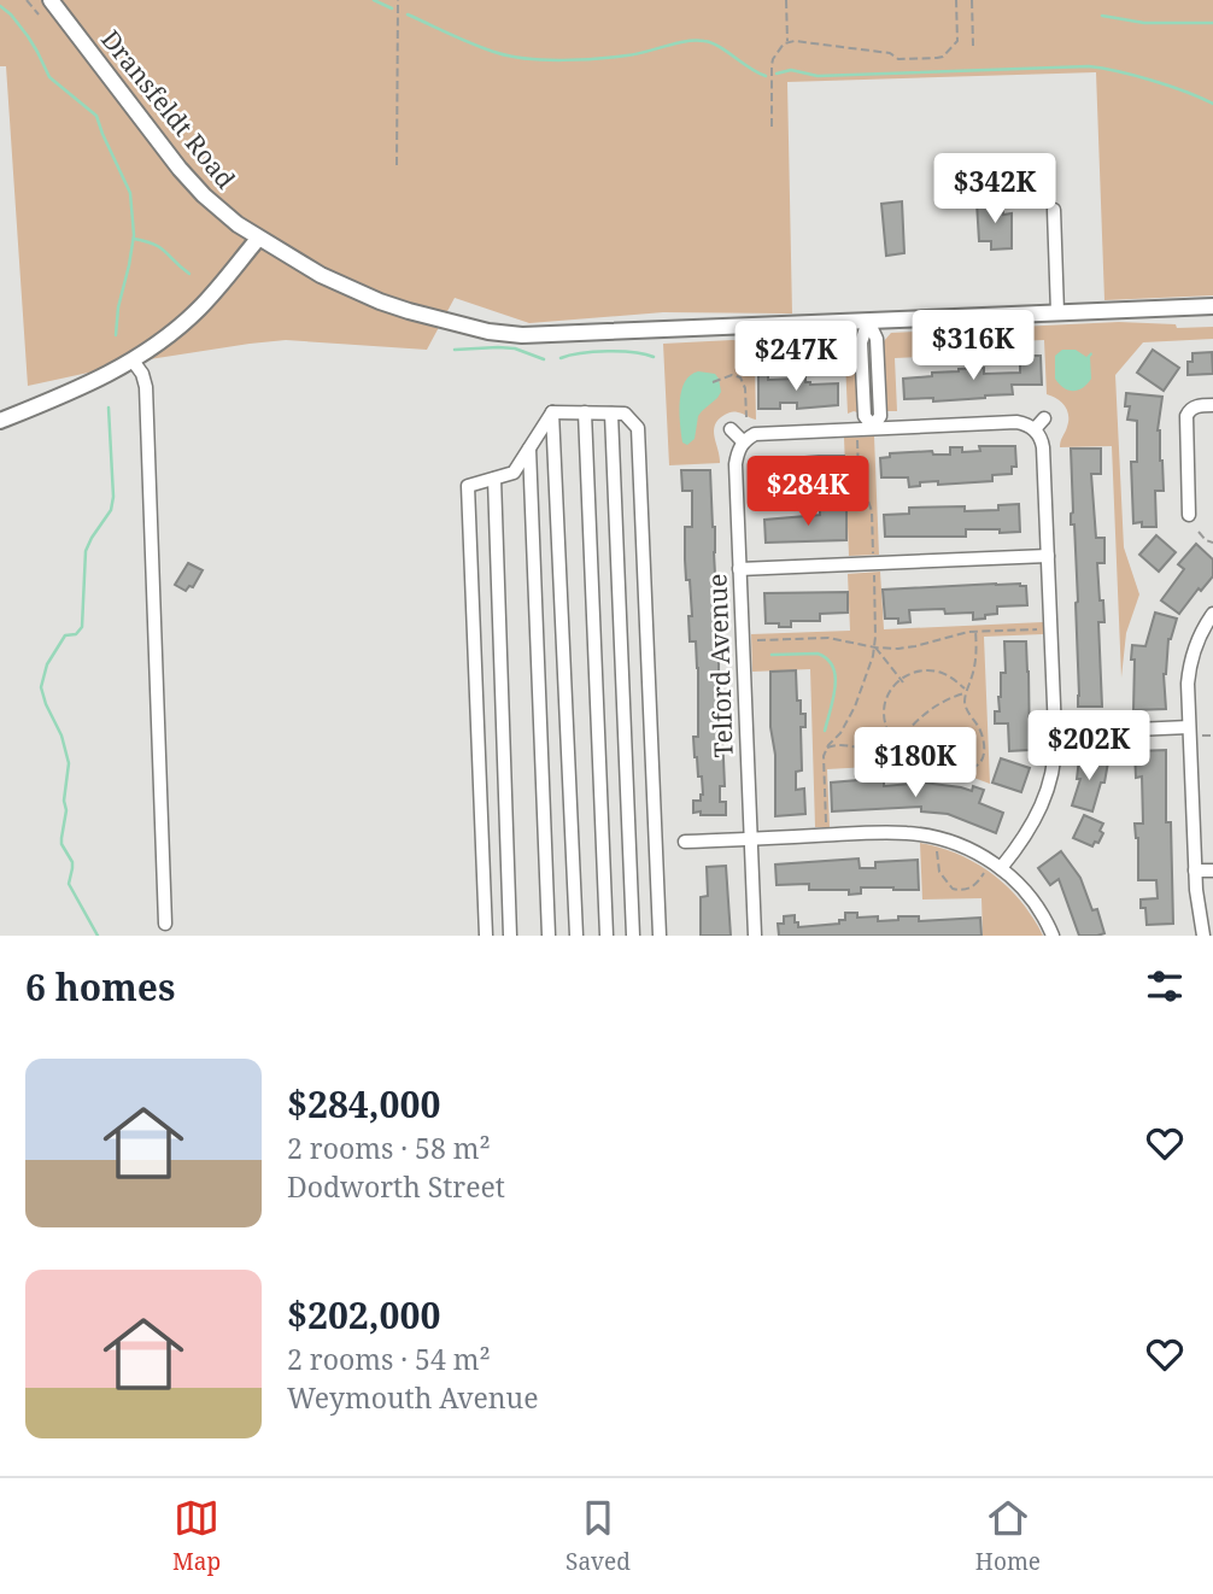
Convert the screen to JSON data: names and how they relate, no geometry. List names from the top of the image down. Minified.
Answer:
{"streets":{"main road":["Dransfeldt Road"],"street":["Telford Avenue"]},"page":{"price":["$342K","$316K","$247K","$284K","$202K","$180K"],"heading":"6 homes","list":[{"name":"$284,000","note":"2 rooms · 58 m² · Dodworth Street"},{"name":"$202,000","note":"2 rooms · 54 m² · Weymouth Avenue"}],"tabs":["Map","Saved","Home"]}}
